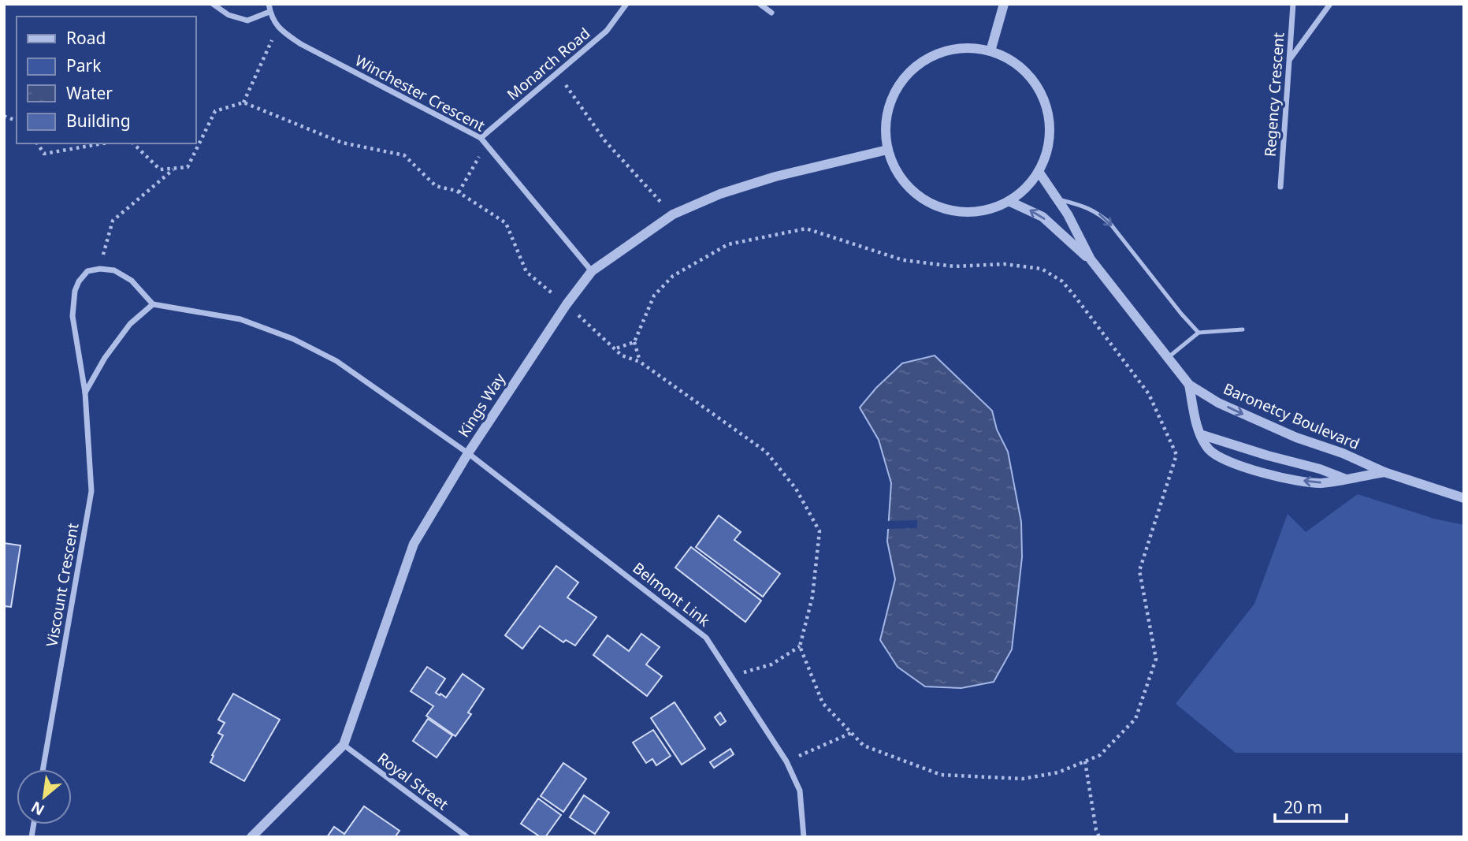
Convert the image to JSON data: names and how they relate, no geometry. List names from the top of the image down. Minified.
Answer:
{"streets":{"street":["Monarch Road","Winchester Crescent","Regency Crescent","Kings Way","Baronetcy Boulevard","Viscount Crescent","Belmont Link","Royal Street"]},"crossings":[["Monarch Road","Winchester Crescent"],["Winchester Crescent","Kings Way"],["Kings Way","Baronetcy Boulevard"],["Kings Way","Belmont Link"],["Kings Way","Royal Street"]],"legend":["Road","Park","Water","Building"],"scale_bar":"20 m","north":"bottom left"}
